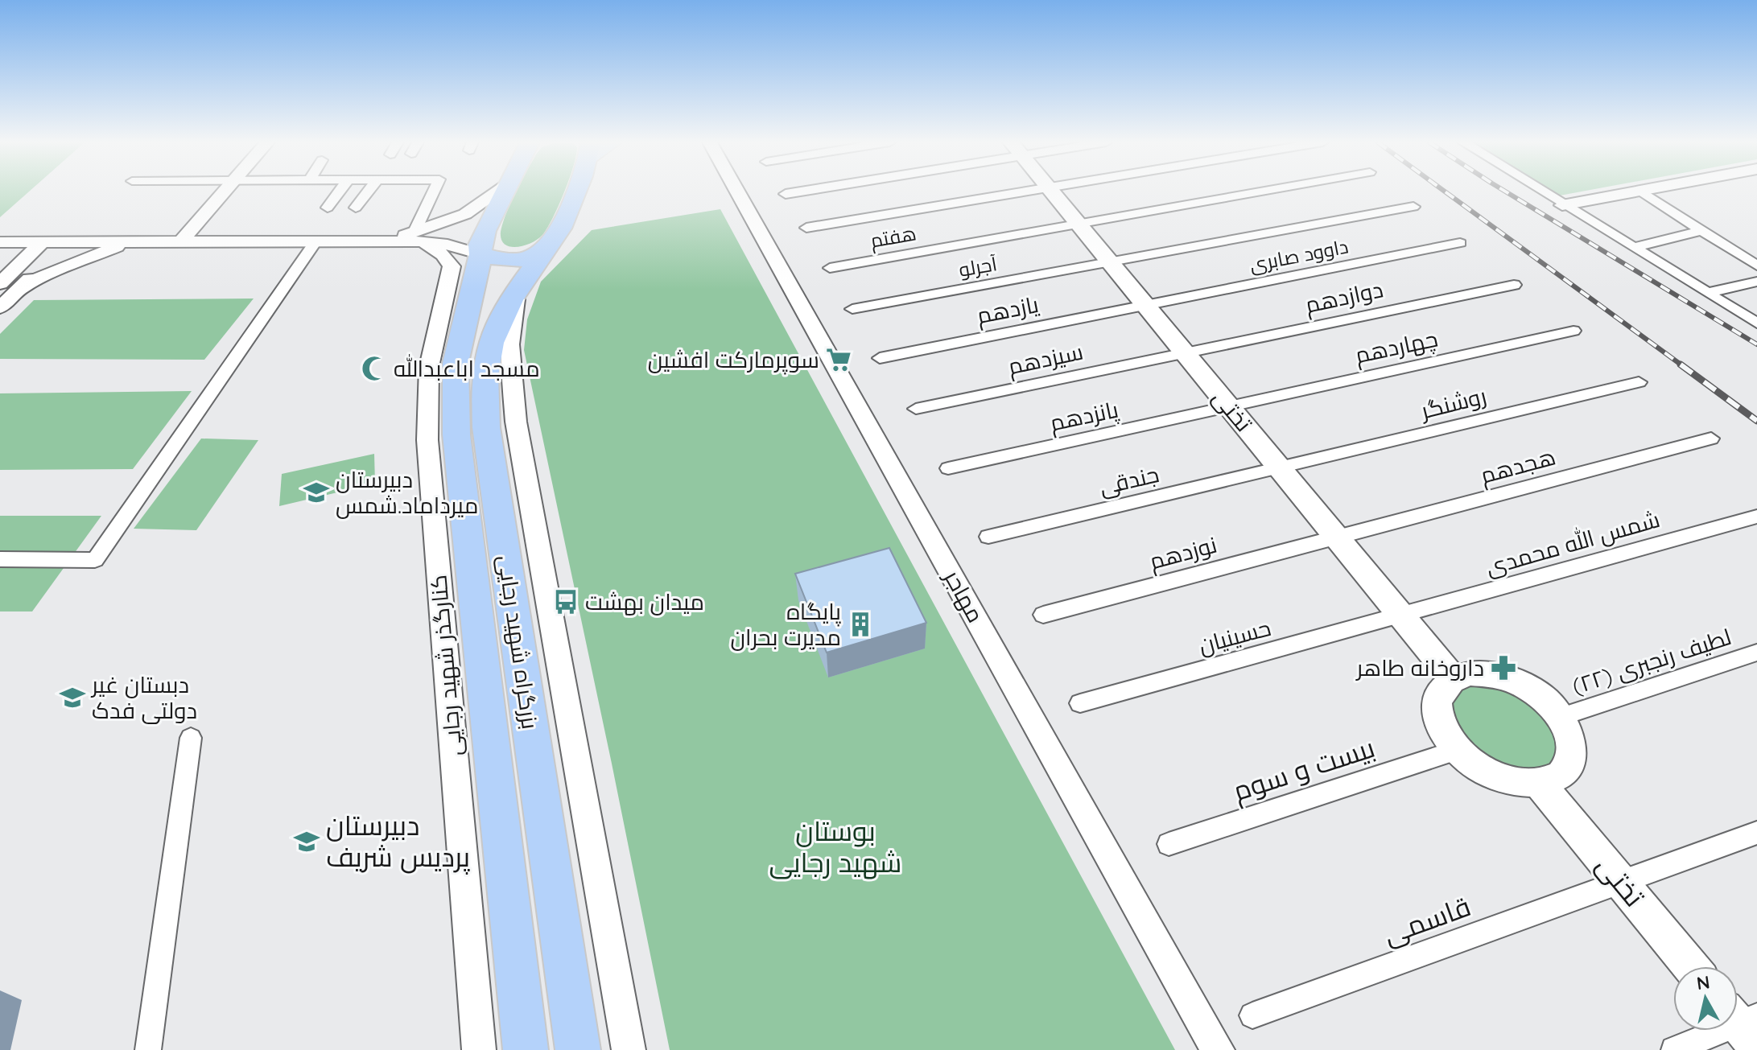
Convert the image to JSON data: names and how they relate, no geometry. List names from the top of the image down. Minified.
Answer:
{"streets":{"highway":["بزرگراه شهید رجایی"],"main road":["تختی"],"street":["هفتم","داوود صابری","آجرلو","دوازدهم","یازدهم","چهاردهم","سیزدهم","روشنگر","پانزدهم","هجدهم","جندقی","شمس الله محمدی","نوزدهم","مهاجر","حسینیان","لطیف رنجبری (۲۲)","کنارگذر شهید رجایی","بیست و سوم","قاسمی"]},"crossings":[["هفتم","تختی"],["داوود صابری","یازدهم"],["داوود صابری","تختی"],["آجرلو","تختی"],["دوازدهم","سیزدهم"],["دوازدهم","تختی"],["یازدهم","تختی"],["چهاردهم","تختی"],["چهاردهم","پانزدهم"],["سیزدهم","تختی"],["روشنگر","تختی"],["روشنگر","جندقی"],["تختی","پانزدهم"],["تختی","هجدهم"],["تختی","جندقی"],["تختی","شمس الله محمدی"],["تختی","نوزدهم"],["تختی","حسینیان"],["تختی","لطیف رنجبری (۲۲)"],["تختی","بیست و سوم"],["تختی","قاسمی"],["هجدهم","نوزدهم"],["شمس الله محمدی","حسینیان"],["بزرگراه شهید رجایی","کنارگذر شهید رجایی"],["لطیف رنجبری (۲۲)","بیست و سوم"]],"parks":["بوستان شهید رجایی"],"places":{"supermarket":["سوپرمارکت افشین"],"mosque":["مسجد اباعبدالله"],"school or university":["دبیرستان میرداماد.شمس","دبستان غیر دولتی فدک","دبیرستان پردیس شریف"],"bus stop":["میدان بهشت"],"building":["پایگاه مدیرت بحران"],"pharmacy":["داروخانه طاهر"]},"north":"top"}
